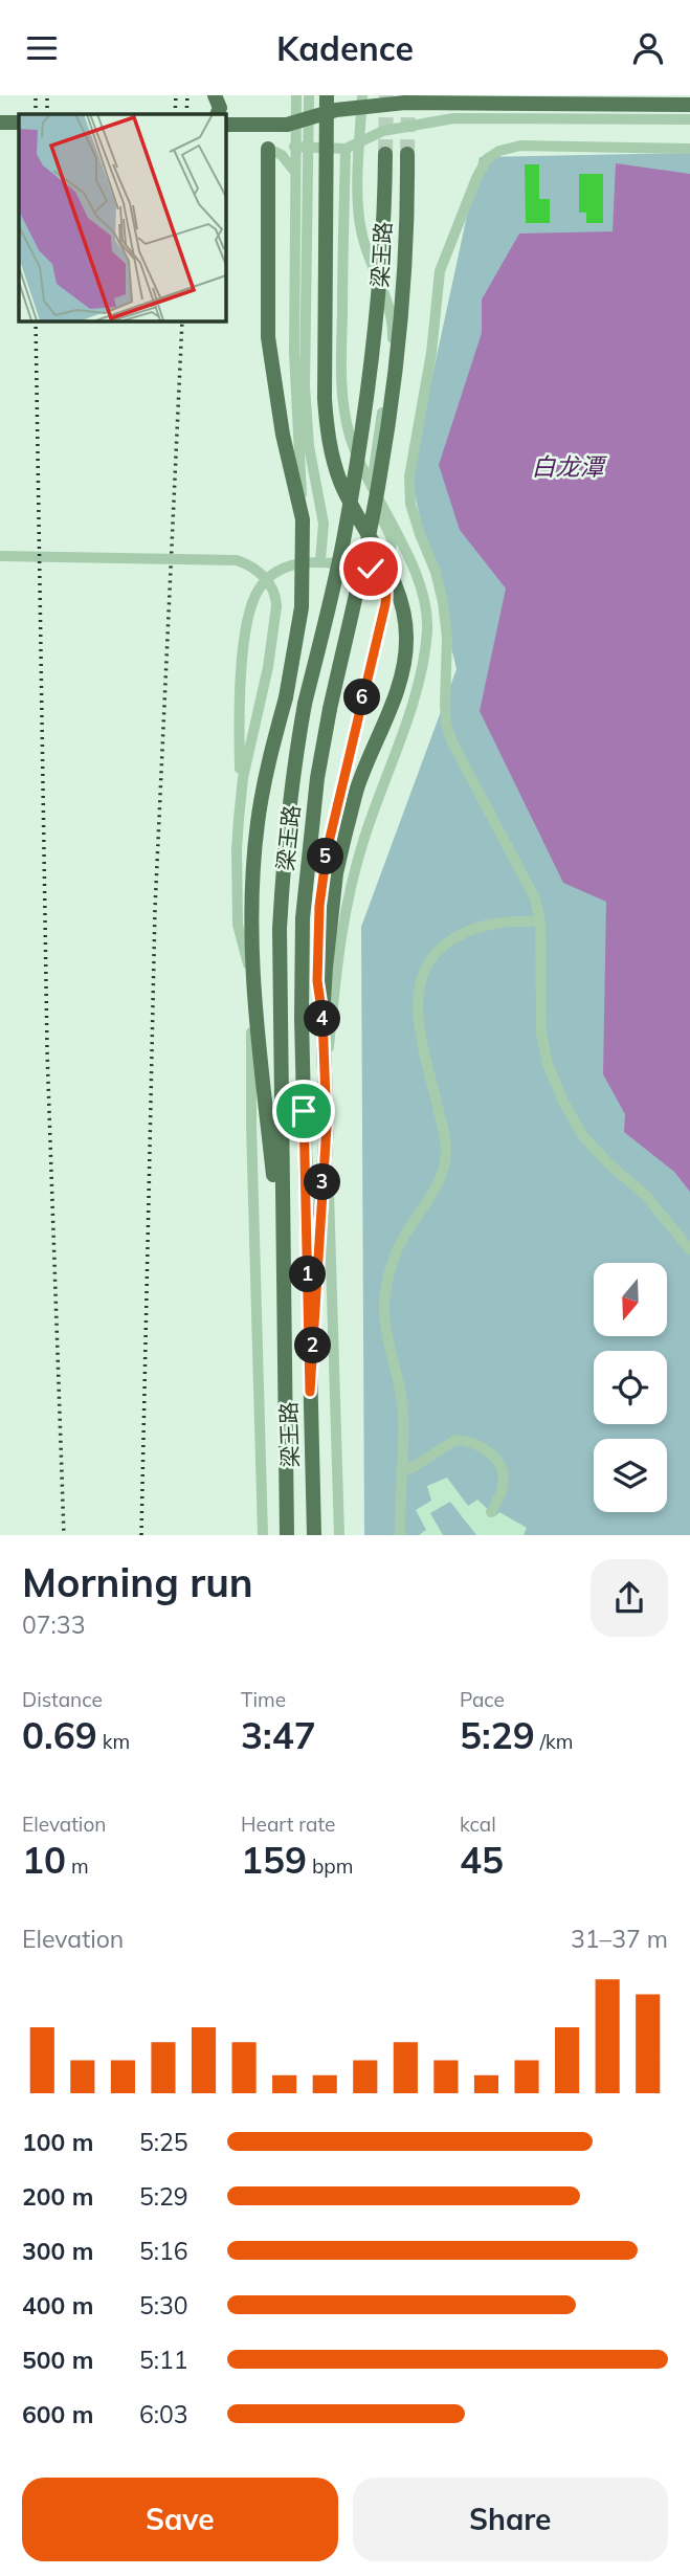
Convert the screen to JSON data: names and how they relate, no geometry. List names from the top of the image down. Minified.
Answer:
{"streets":{"main road":["梁王路"]},"water":["白龙潭"],"north":"bottom","page":{"header":"Kadence","pins":["6","5","4","3","1","2"],"heading":["Morning run","07:33"],"stats":[["Distance","0.69 km"],["Time","3:47"],["Pace","5:29 /km"],["Elevation","10 m"],["Heart rate","159 bpm"],["kcal","45"]],"chart":["Elevation","31–37 m"],"list":[{"name":"100 m","note":"5:25"},{"name":"200 m","note":"5:29"},{"name":"300 m","note":"5:16"},{"name":"400 m","note":"5:30"},{"name":"500 m","note":"5:11"},{"name":"600 m","note":"6:03"}],"buttons":["Save","Share"]}}
